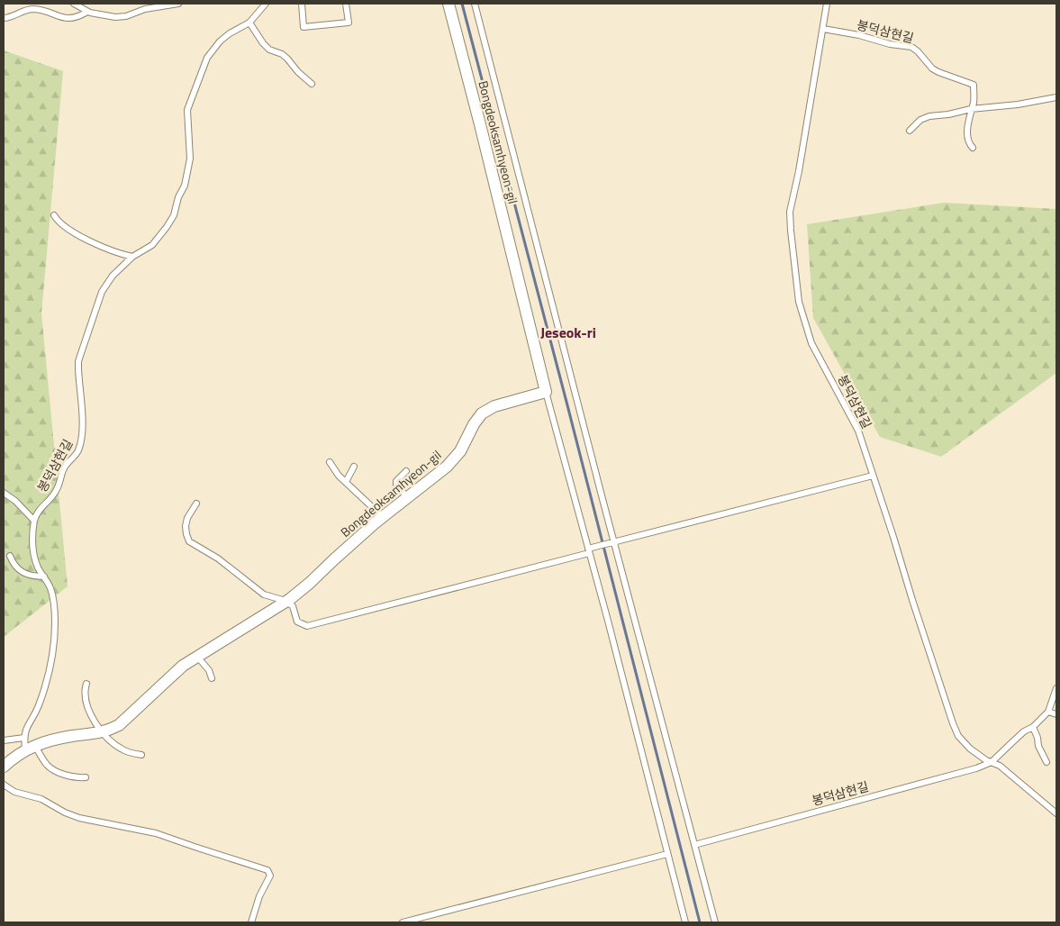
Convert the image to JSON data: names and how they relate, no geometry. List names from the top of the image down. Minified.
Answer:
{"streets":{"street":["Bongdeoksamhyeon-gil"],"lane":["봉덕삼현길"]},"districts":["Jeseok-ri"]}
